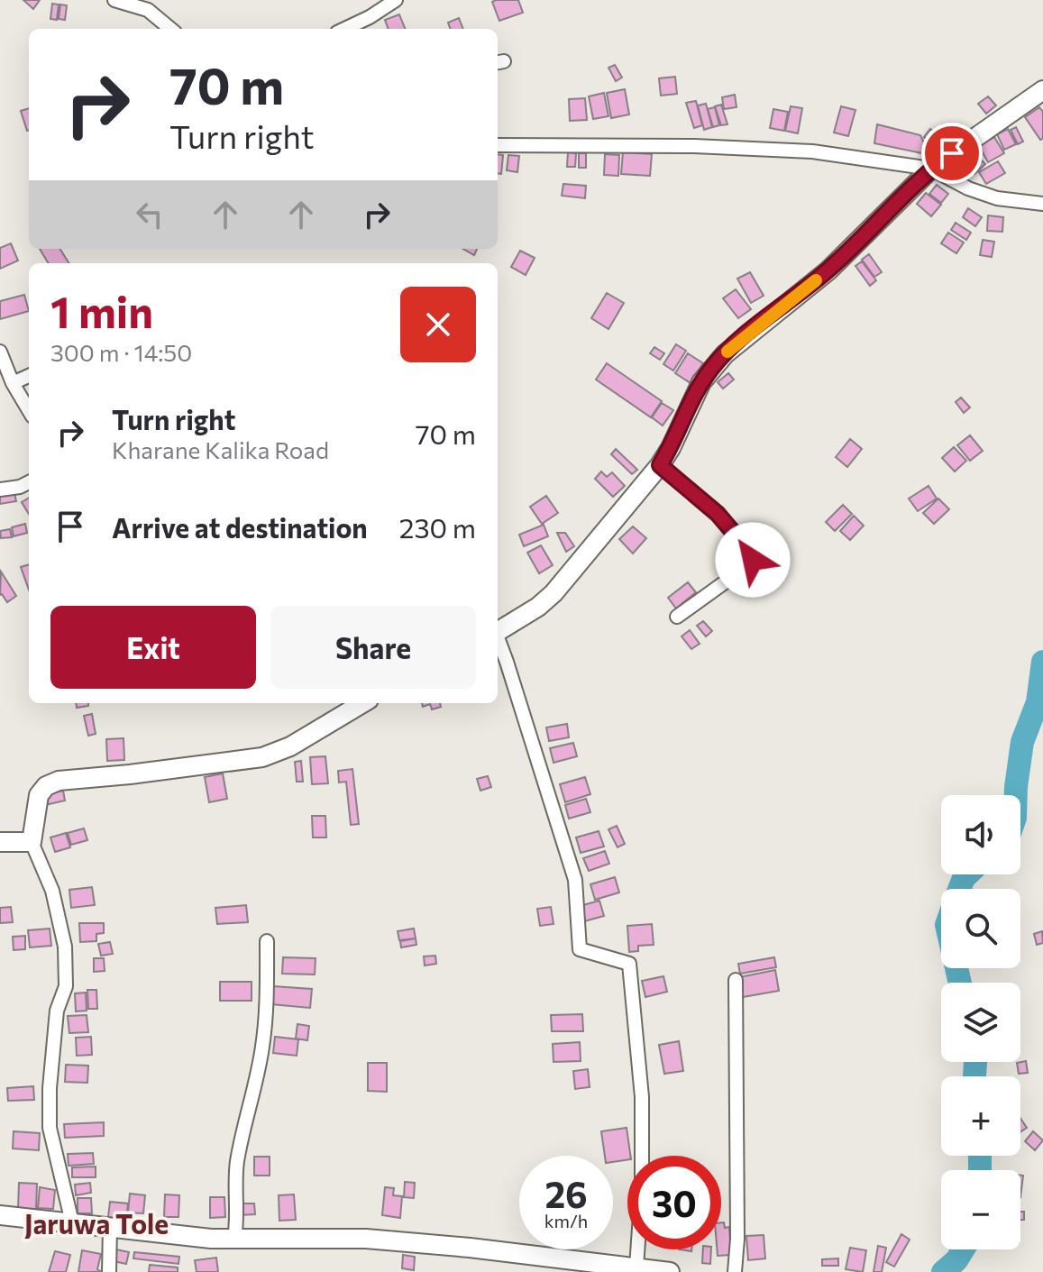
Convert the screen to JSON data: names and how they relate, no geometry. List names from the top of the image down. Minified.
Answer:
{"districts":["Jaruwa Tole"],"page":{"turn":["70 m","Turn right"],"heading":["1 min","300 m · 14:50"],"list":[{"name":"Turn right","note":"Kharane Kalika Road","value":"70 m"},{"name":"Arrive at destination","value":"230 m"}],"buttons":["Exit","Share"],"map_buttons":["+","−"],"speed":"26 km/h","limit":"30"}}
